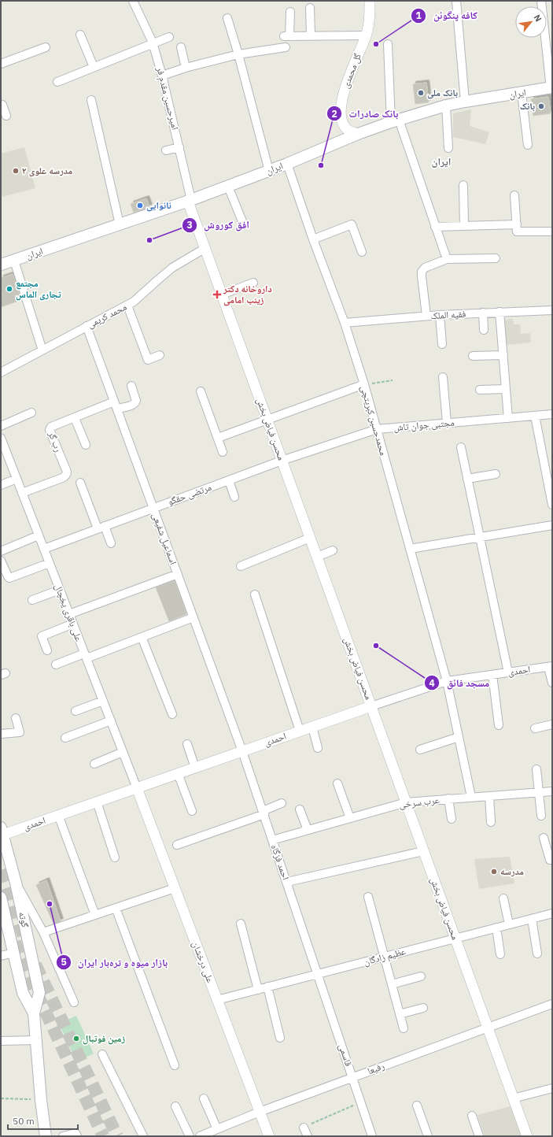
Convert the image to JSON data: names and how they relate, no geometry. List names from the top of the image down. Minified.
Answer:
{"streets":{"main road":["ایران","گوته"],"street":["گل محمدی","امیرحسین مقدم فر","فقیه الملک","محمد کریمی","محمدحسین کبریتچی","مجتبی جوان تاش","محسن فیاض بخش","رب گر","مرتضی حقگو","اسماعیل شفیعی","علی باقری یخچال","احمدی","عرب سرخی","احمد فزگاه","عظیم زادگان","علی درخشان","قاسمی","رفیعا"]},"crossings":[["گل محمدی","ایران"],["ایران","امیرحسین مقدم فر"],["ایران","محمدحسین کبریتچی"],["ایران","محسن فیاض بخش"],["امیرحسین مقدم فر","محسن فیاض بخش"],["فقیه الملک","محمدحسین کبریتچی"],["محمد کریمی","محسن فیاض بخش"],["محمد کریمی","اسماعیل شفیعی"],["محمدحسین کبریتچی","مجتبی جوان تاش"],["محمدحسین کبریتچی","احمدی"],["محمدحسین کبریتچی","عرب سرخی"],["مجتبی جوان تاش","محسن فیاض بخش"],["مجتبی جوان تاش","مرتضی حقگو"],["محسن فیاض بخش","مرتضی حقگو"],["محسن فیاض بخش","احمدی"],["محسن فیاض بخش","عرب سرخی"],["محسن فیاض بخش","عظیم زادگان"],["محسن فیاض بخش","رفیعا"],["رب گر","اسماعیل شفیعی"],["رب گر","علی باقری یخچال"],["مرتضی حقگو","اسماعیل شفیعی"],["مرتضی حقگو","علی باقری یخچال"],["اسماعیل شفیعی","احمدی"],["اسماعیل شفیعی","احمد فزگاه"],["علی باقری یخچال","احمدی"],["علی باقری یخچال","علی درخشان"],["احمدی","احمد فزگاه"],["احمدی","گوته"],["احمدی","علی درخشان"],["عرب سرخی","احمد فزگاه"],["احمد فزگاه","عظیم زادگان"],["احمد فزگاه","قاسمی"],["عظیم زادگان","علی درخشان"],["عظیم زادگان","قاسمی"],["علی درخشان","رفیعا"],["قاسمی","رفیعا"]],"districts":["ایران"],"places":{"other":["کافه پنگوئن","بانک ملی","بانک","بانک صادرات","مدرسه علوی ۲","نانوایی","افق کوروش","مجتمع تجاری الماس","مسجد فائق","مدرسه","بازار میوه و تره‌بار ایران","زمین فوتبال"],"health":["داروخانه دکتر زینب امامی"]},"scale_bar":"50 m","north":"top right"}
